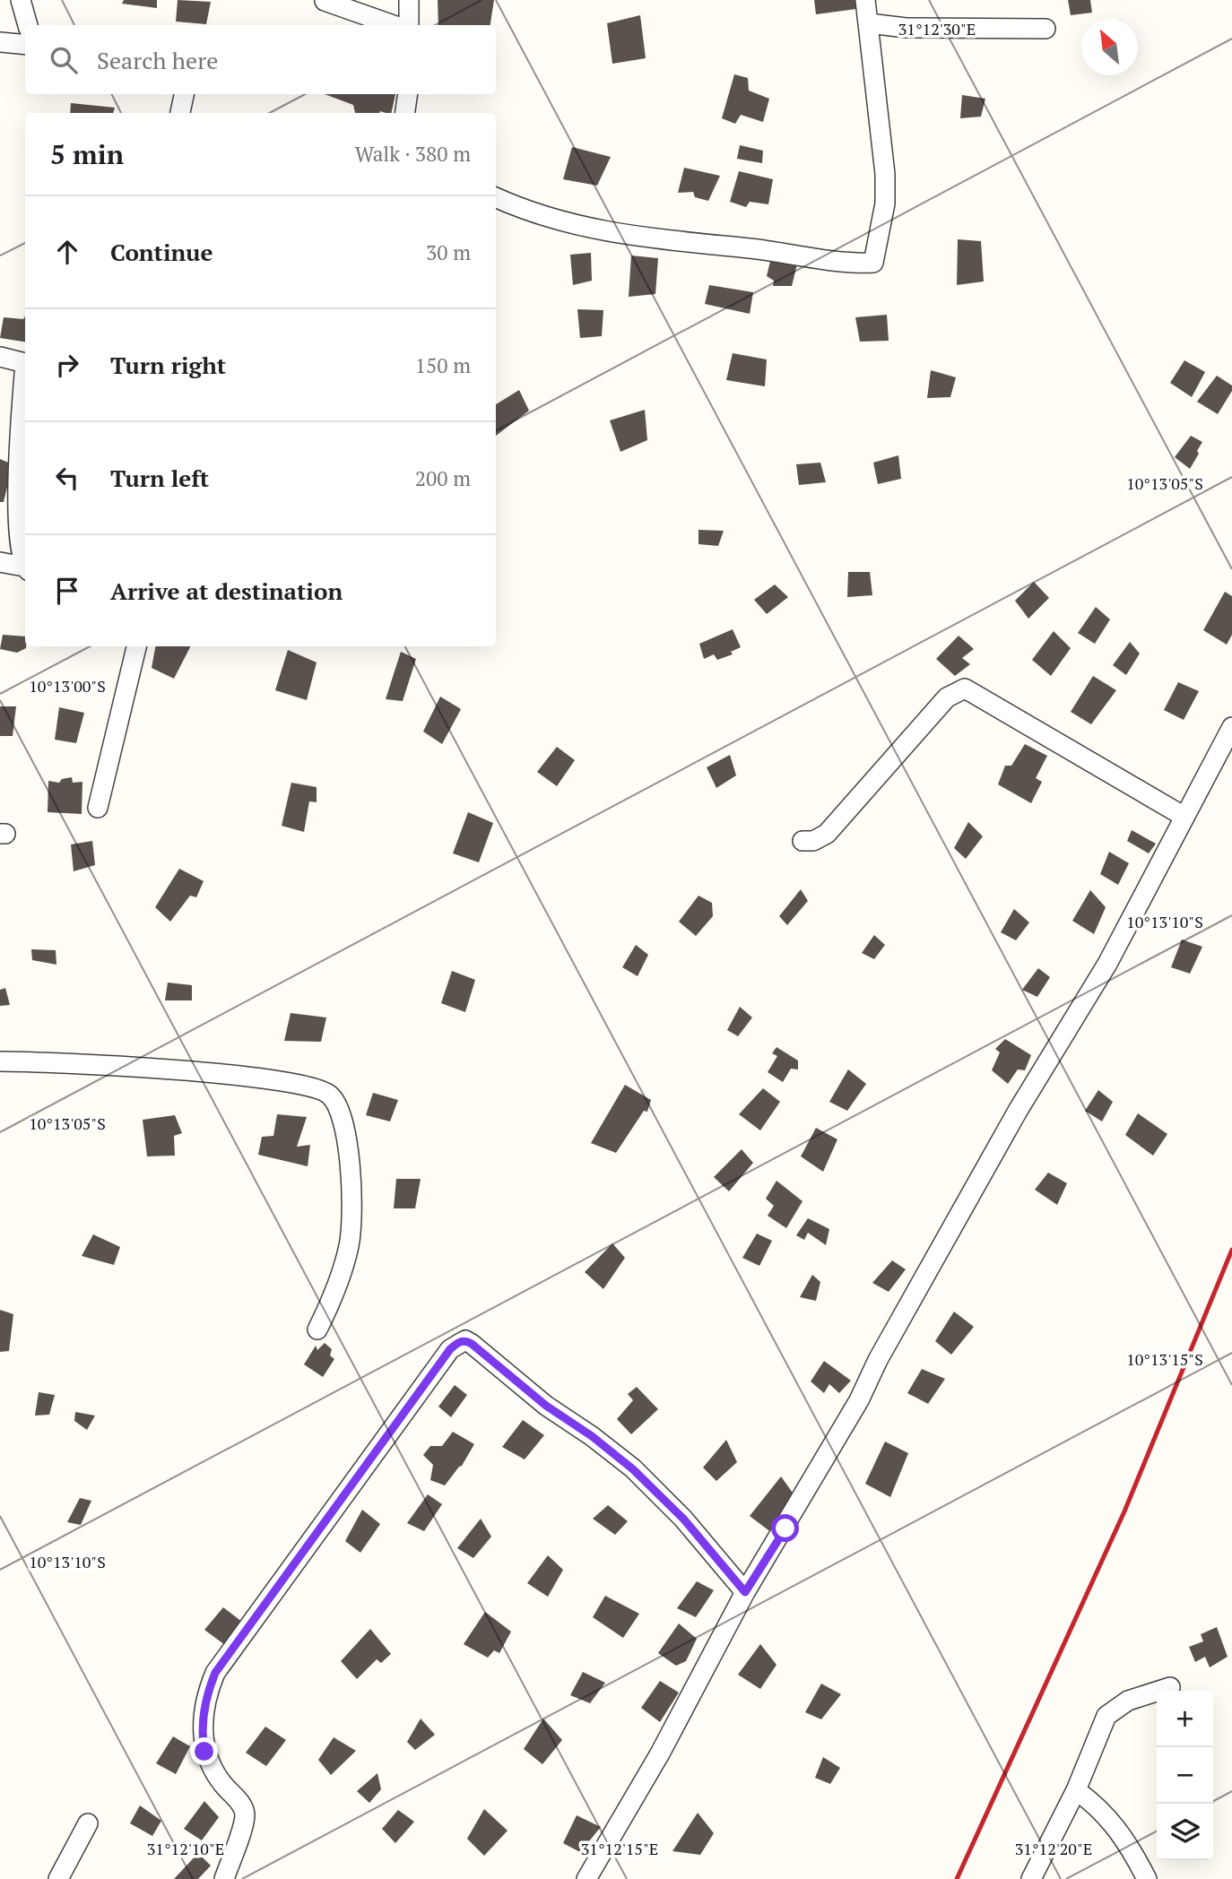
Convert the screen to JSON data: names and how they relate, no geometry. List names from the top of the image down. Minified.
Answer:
{"north":"top left","page":{"search":"Search here","heading":["5 min","Walk · 380 m"],"list":[["Continue","30 m"],["Turn right","150 m"],["Turn left","200 m"],"Arrive at destination"],"map_buttons":["+","−"]},"coordinates":["31°12'30\"E","10°13'05\"S","10°13'00\"S","10°13'10\"S","10°13'15\"S","31°12'10\"E","31°12'15\"E","31°12'20\"E"]}
